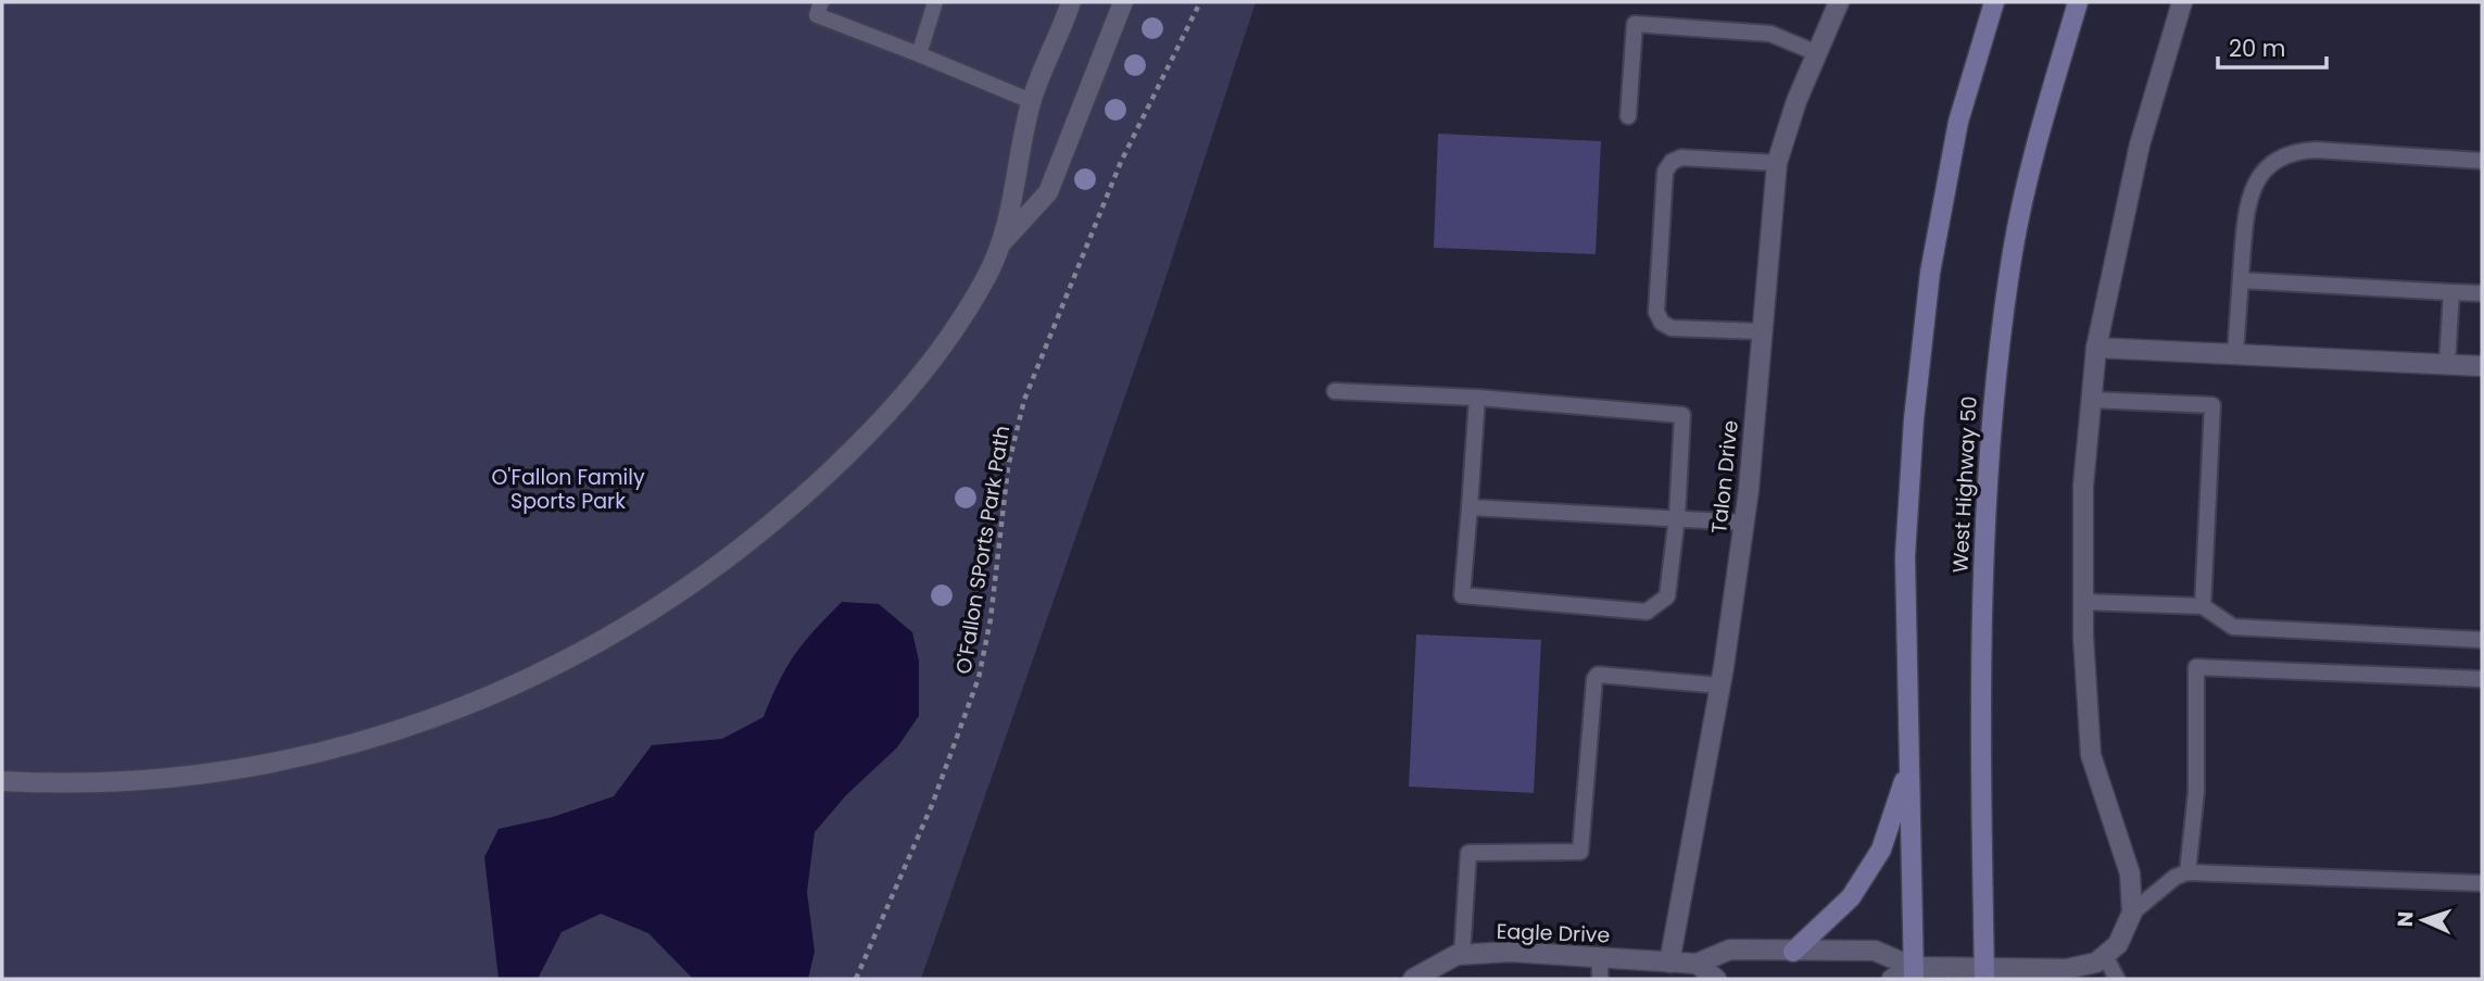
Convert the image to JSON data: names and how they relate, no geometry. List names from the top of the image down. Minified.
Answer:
{"streets":{"main road":["West Highway 50"],"street":["Talon Drive","Eagle Drive"],"path":["O'Fallon SPorts Park Path"]},"crossings":[["Talon Drive","Eagle Drive"]],"parks":["O'Fallon Family Sports Park"],"scale_bar":"20 m","north":"left"}
